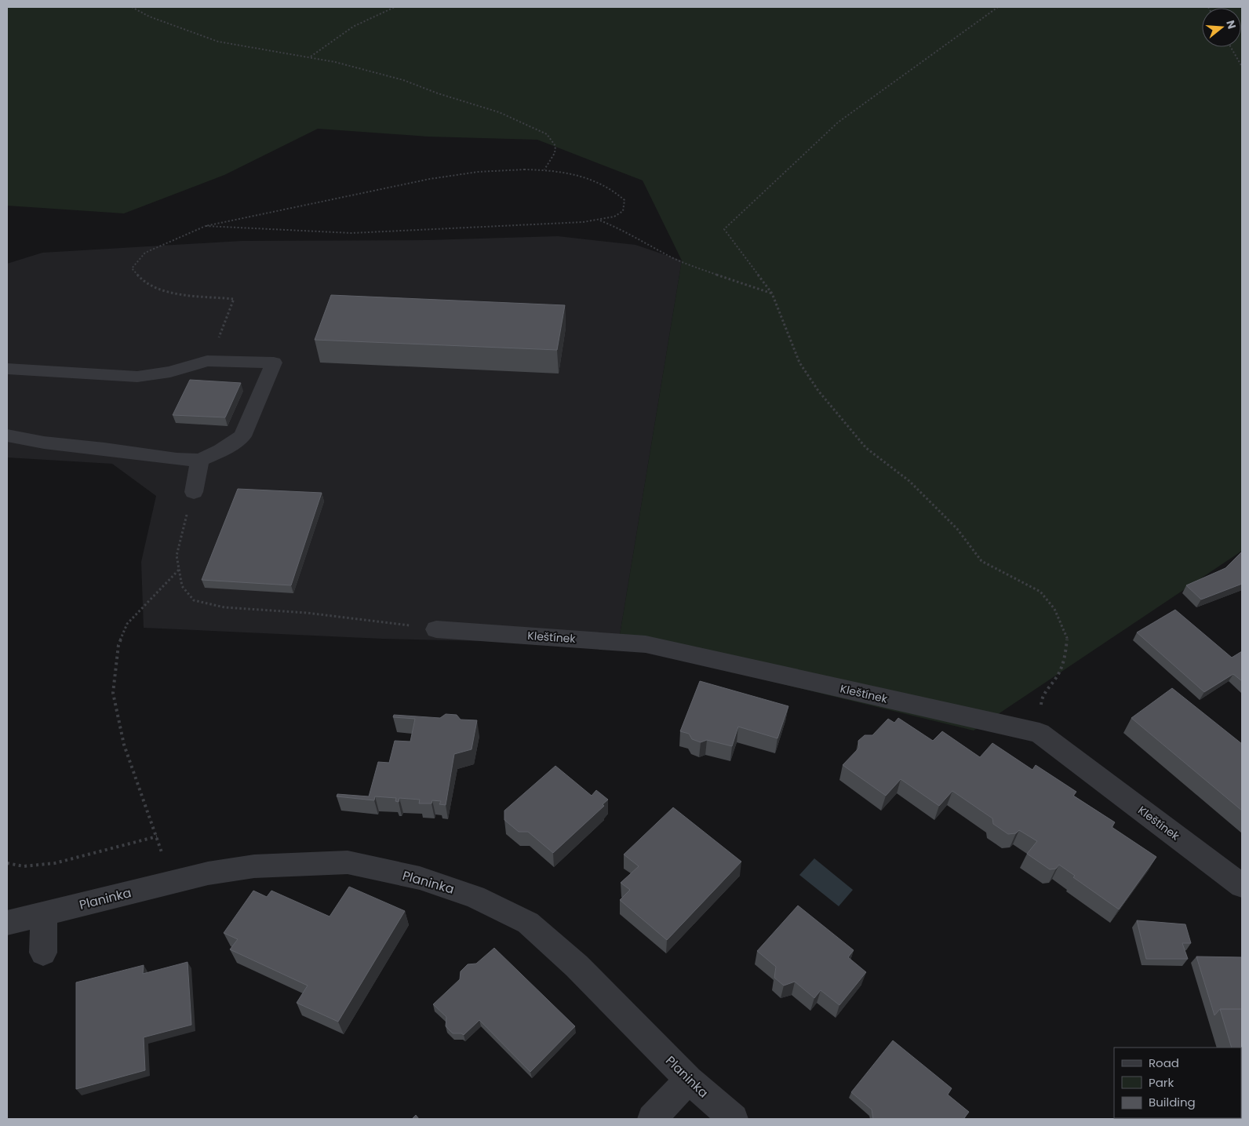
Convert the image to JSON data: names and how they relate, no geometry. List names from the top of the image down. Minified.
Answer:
{"streets":{"street":["Kleštínek","Planinka"]},"legend":["Road","Park","Building"],"north":"right"}
